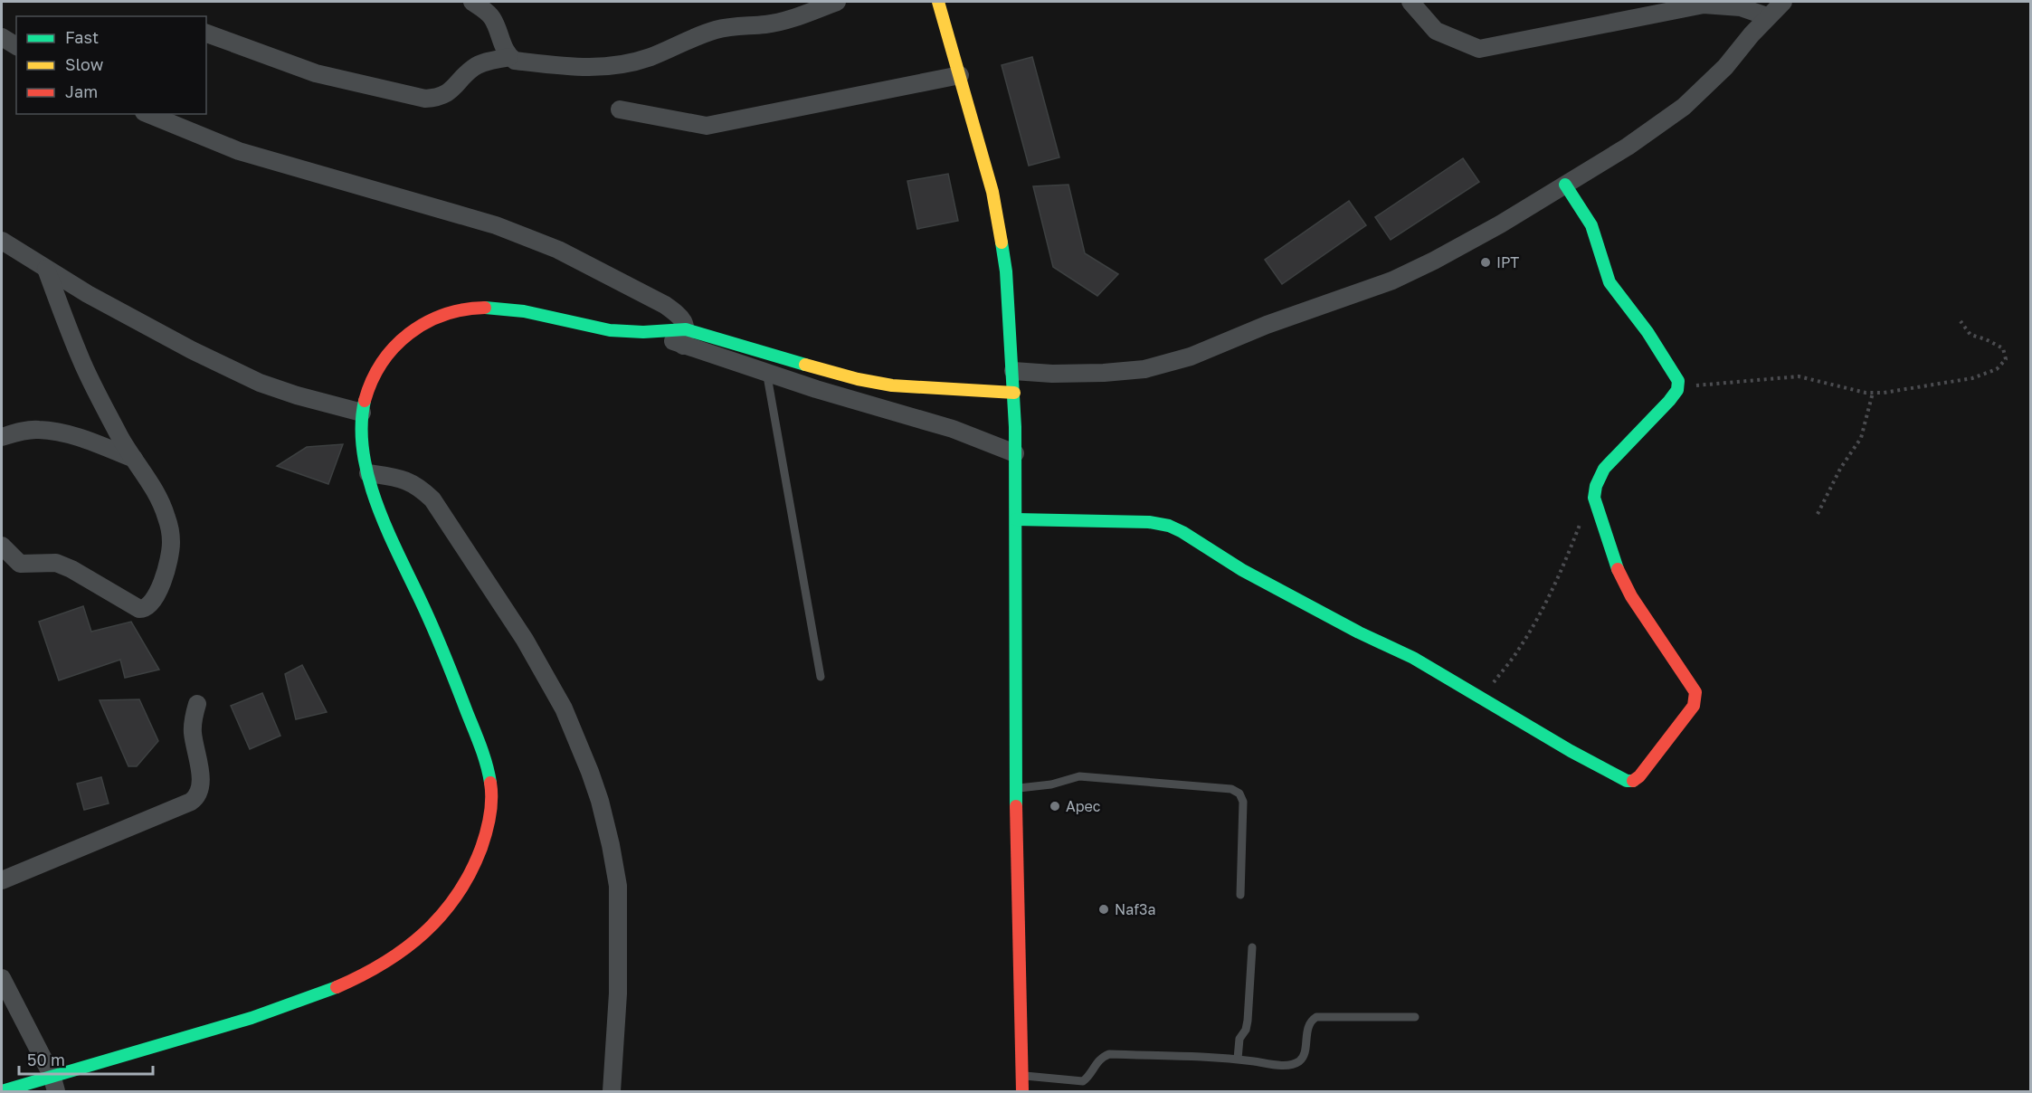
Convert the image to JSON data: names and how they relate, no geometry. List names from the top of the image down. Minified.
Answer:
{"places":["IPT","Apec","Naf3a"],"legend":["Fast","Slow","Jam"],"scale_bar":"50 m"}
